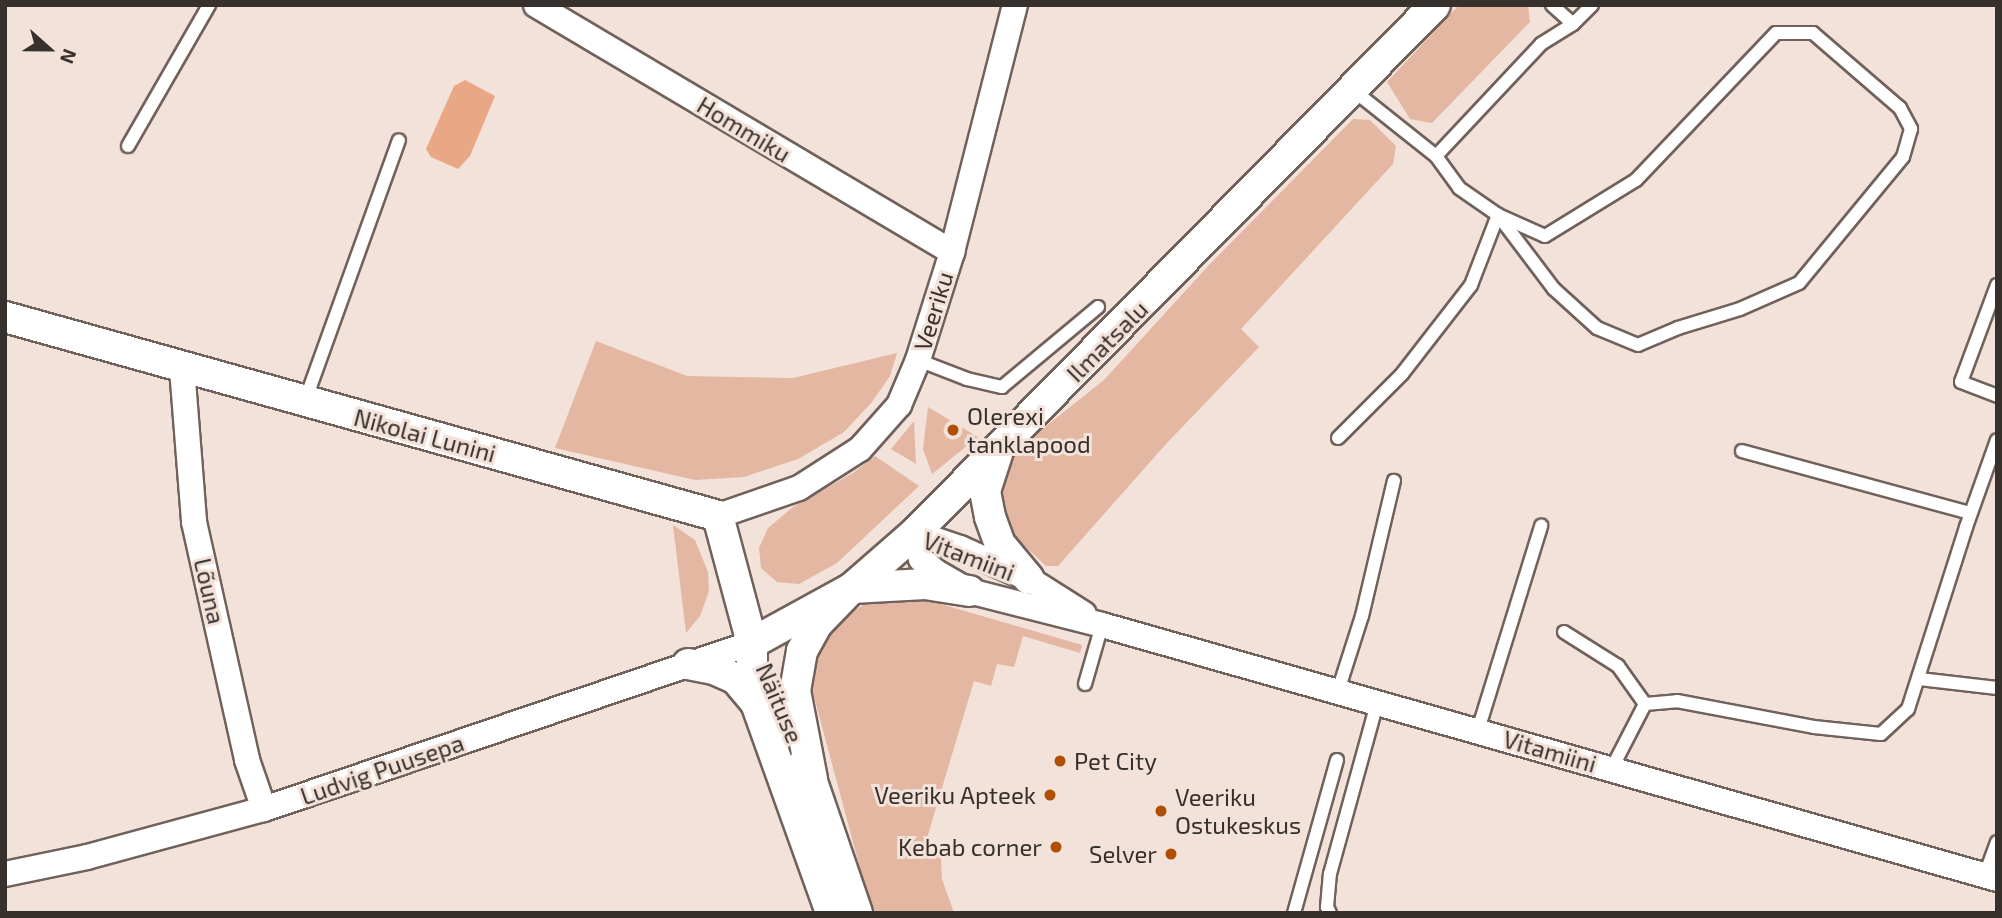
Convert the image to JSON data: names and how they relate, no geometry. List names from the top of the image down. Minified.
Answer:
{"streets":{"street":["Hommiku","Veeriku","Ilmatsalu","Nikolai Lunini","Vitamiini","Lõuna","Näituse","Ludvig Puusepa"]},"crossings":[["Hommiku","Veeriku"],["Veeriku","Nikolai Lunini"],["Ilmatsalu","Vitamiini"],["Ilmatsalu","Näituse"],["Ilmatsalu","Ludvig Puusepa"],["Nikolai Lunini","Lõuna"],["Lõuna","Ludvig Puusepa"],["Näituse","Ludvig Puusepa"]],"places":["Olerexi tanklapood","Pet City","Veeriku Apteek","Veeriku Ostukeskus","Kebab corner","Selver"],"north":"right"}
